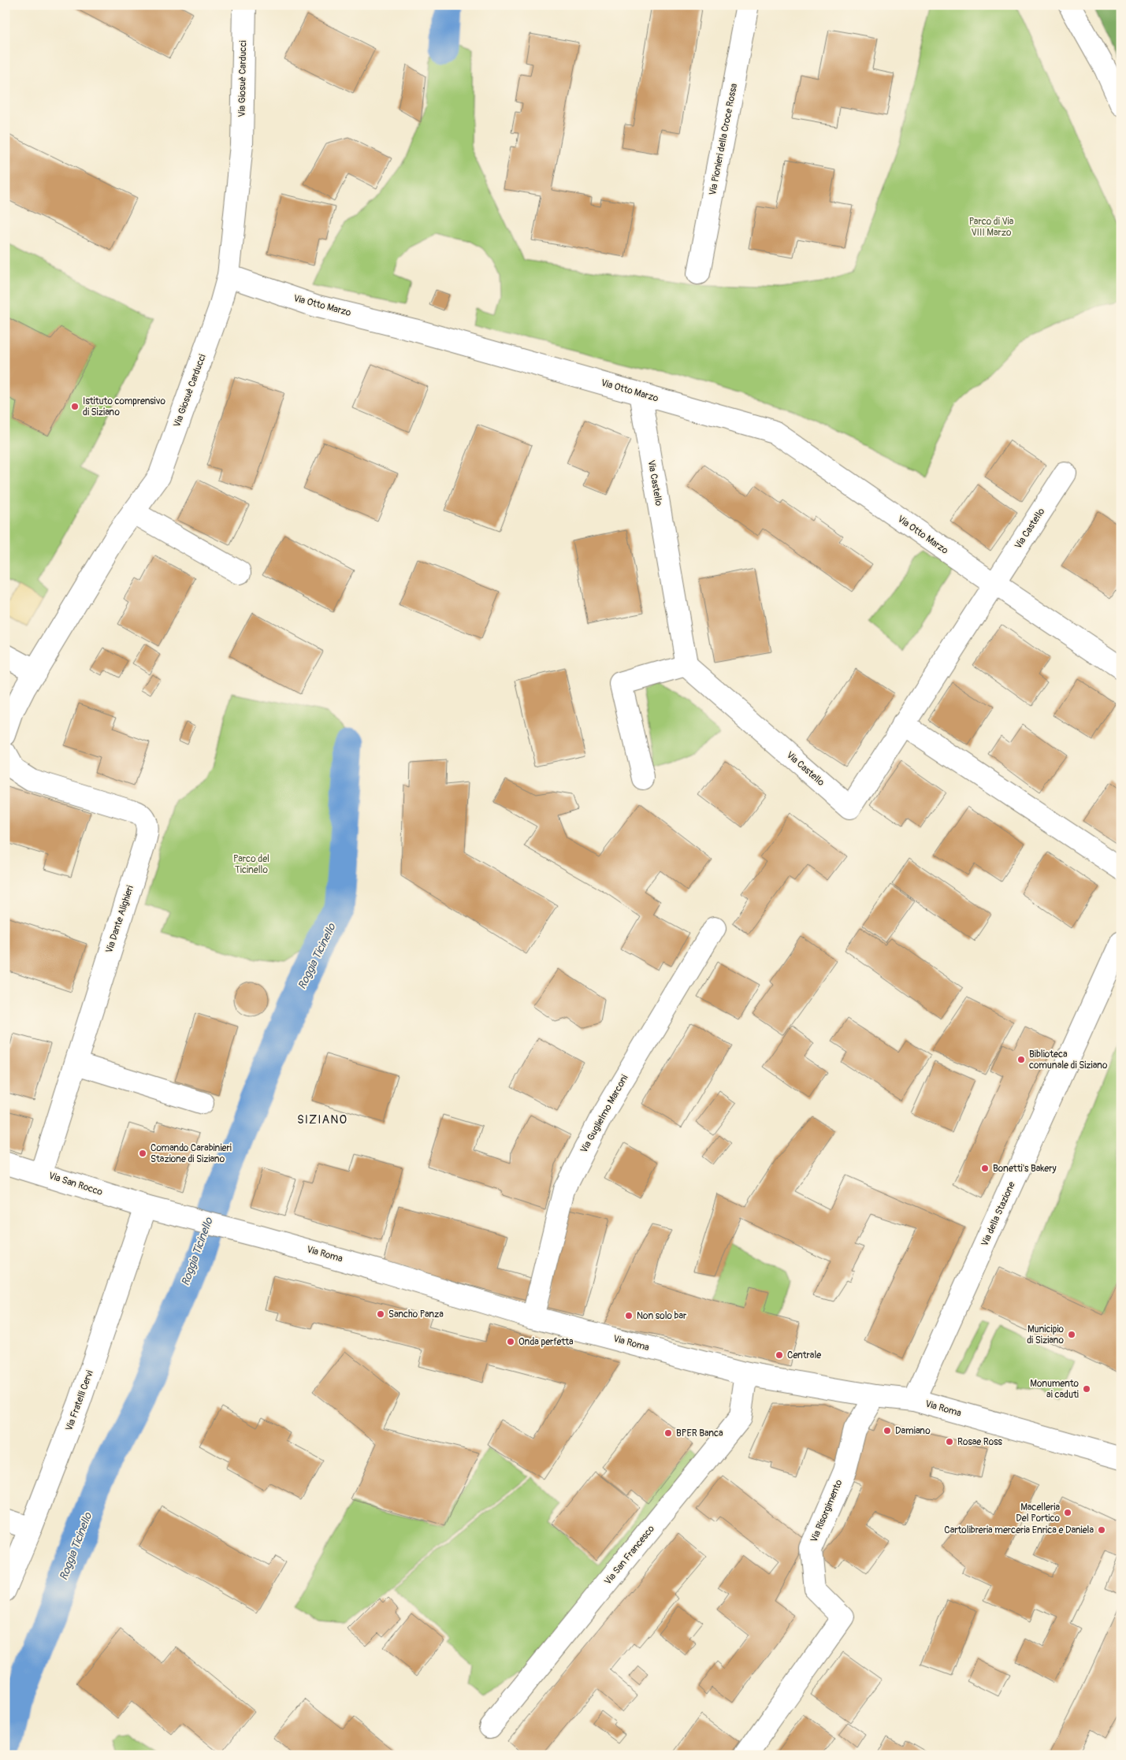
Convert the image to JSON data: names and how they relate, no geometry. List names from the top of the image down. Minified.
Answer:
{"streets":{"street":["Via Giosuè Carducci","Via Pionieri della Croce Rossa","Via Otto Marzo","Via Castello","Via Dante Alighieri","Via Guglielmo Marconi","Via San Rocco","Via della Stazione","Via Roma","Via Fratelli Cervi","Via Risorgimento","Via San Francesco"]},"crossings":[["Via Giosuè Carducci","Via Otto Marzo"],["Via Otto Marzo","Via Castello"],["Via Dante Alighieri","Via San Rocco"],["Via Guglielmo Marconi","Via Roma"],["Via San Rocco","Via Roma"],["Via San Rocco","Via Fratelli Cervi"],["Via della Stazione","Via Roma"],["Via Roma","Via Fratelli Cervi"],["Via Roma","Via Risorgimento"],["Via Roma","Via San Francesco"]],"districts":["SIZIANO"],"water":["Roggia Ticinello"],"parks":["Parco di Via VIII Marzo","Parco del Ticinello"],"places":["Istituto comprensivo di Siziano","Biblioteca comunale di Siziano","Comando Carabinieri Stazione di Siziano","Bonetti's Bakery","Sancho Panza","Non solo bar","Municipio di Siziano","Onda perfetta","Centrale","Monumento ai caduti","Damiano","BPER Banca","Rosae Ross","Macelleria Del Portico","Cartolibreria merceria Enrica e Daniela"]}
